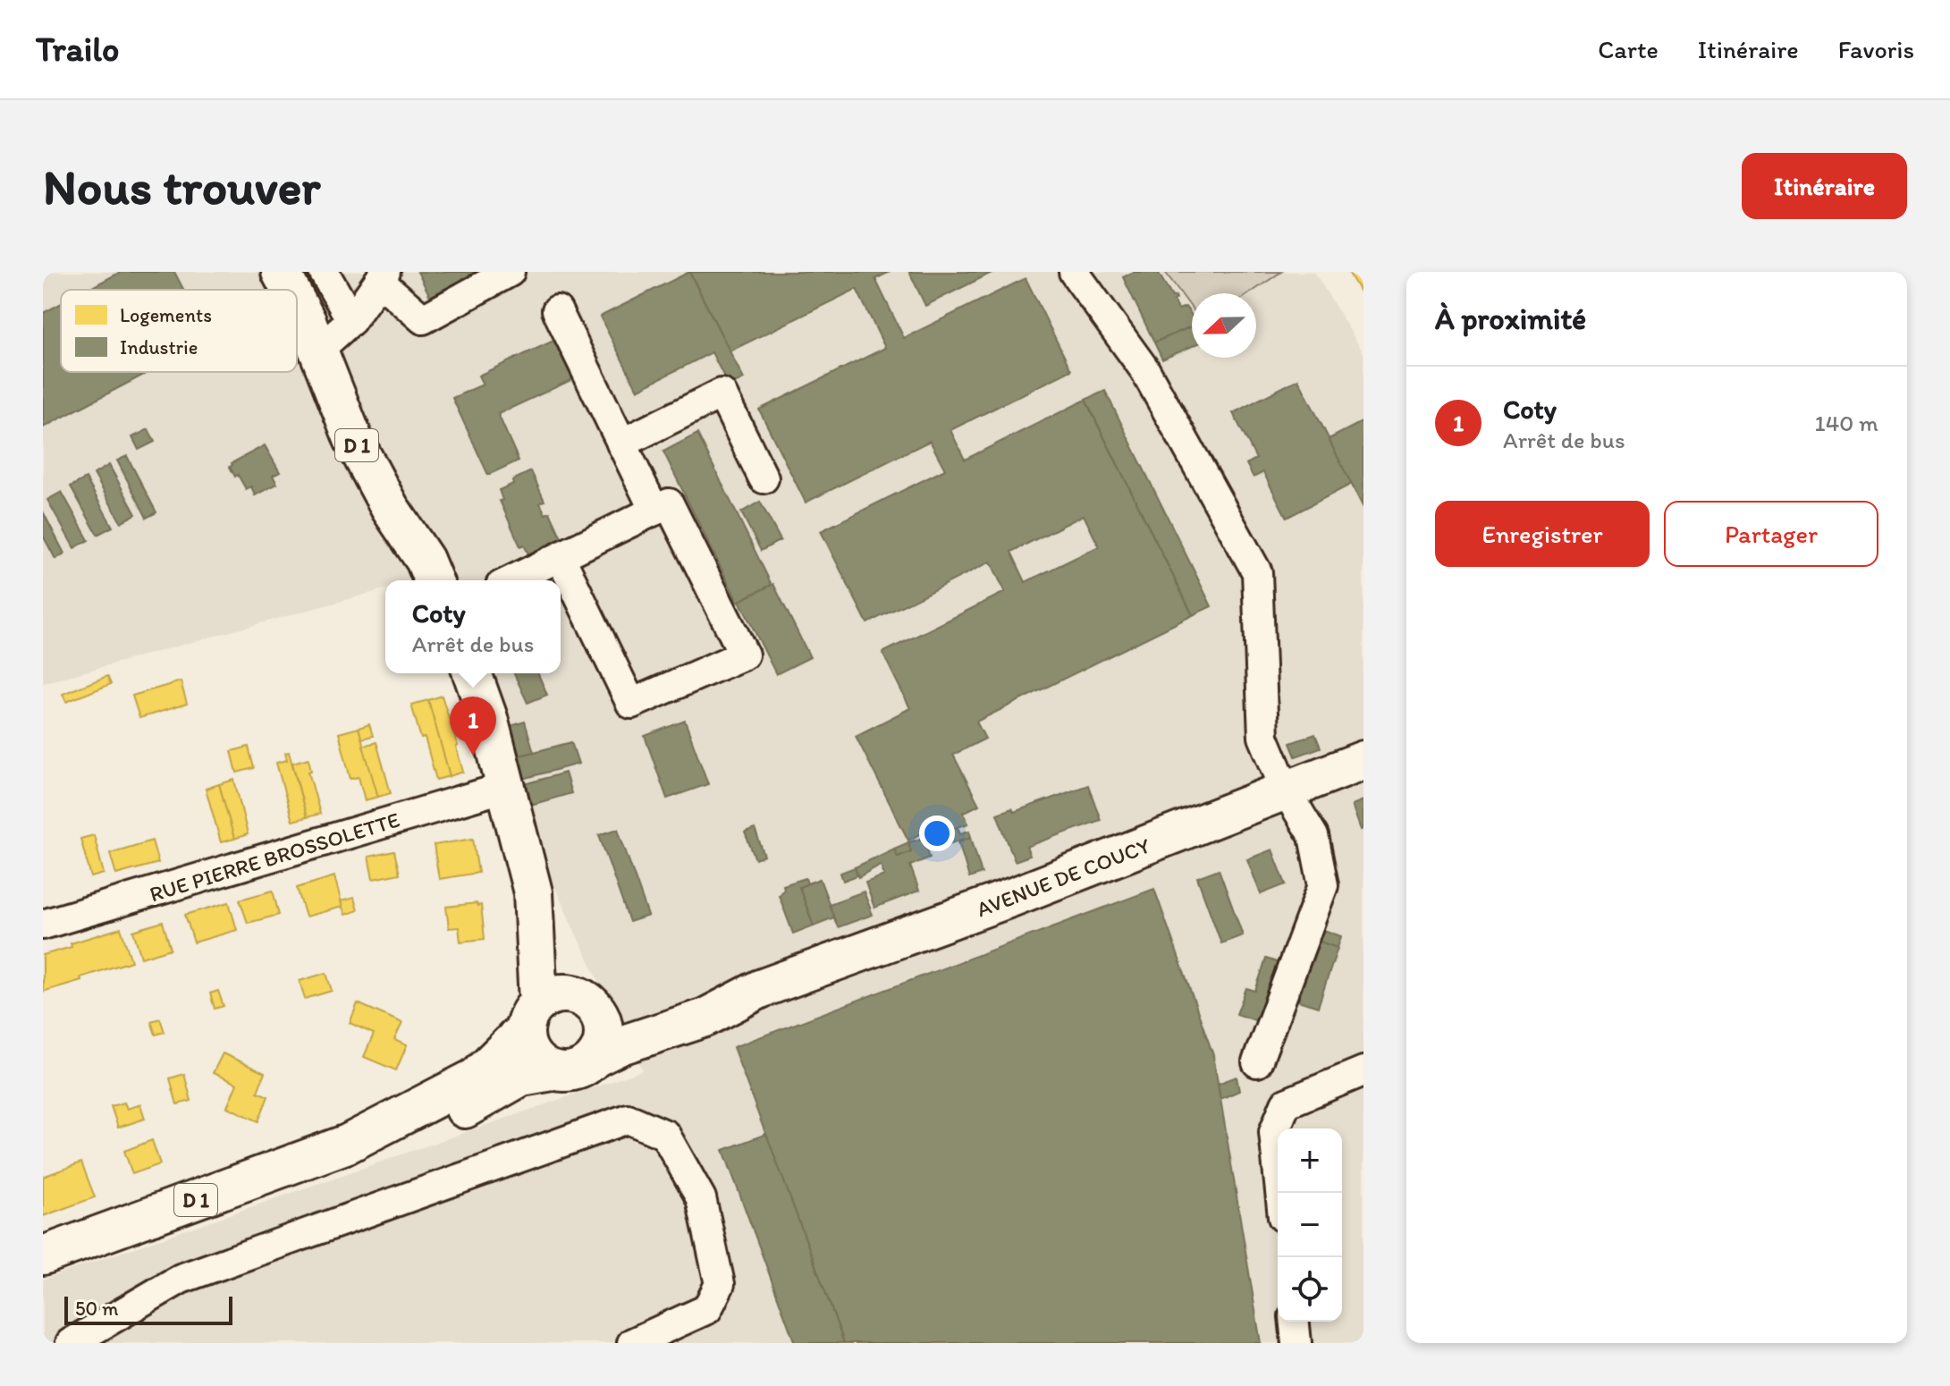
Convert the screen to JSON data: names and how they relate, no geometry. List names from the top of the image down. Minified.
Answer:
{"streets":{"main road":["D 1","AVENUE DE COUCY"],"street":["RUE PIERRE BROSSOLETTE"]},"legend":["Logements","Industrie"],"scale_bar":"50 m","north":"left","page":{"header":"Trailo","nav":["Carte","Itinéraire","Favoris"],"buttons":["Itinéraire",["Enregistrer","Partager"]],"title":"Nous trouver","heading":"À proximité","list":[{"mark":"1","name":"Coty","note":"Arrêt de bus","value":"140 m"}],"popup":["Coty","Arrêt de bus"],"pins":"1","map_buttons":["+","−"],"scale":"50 m"}}
